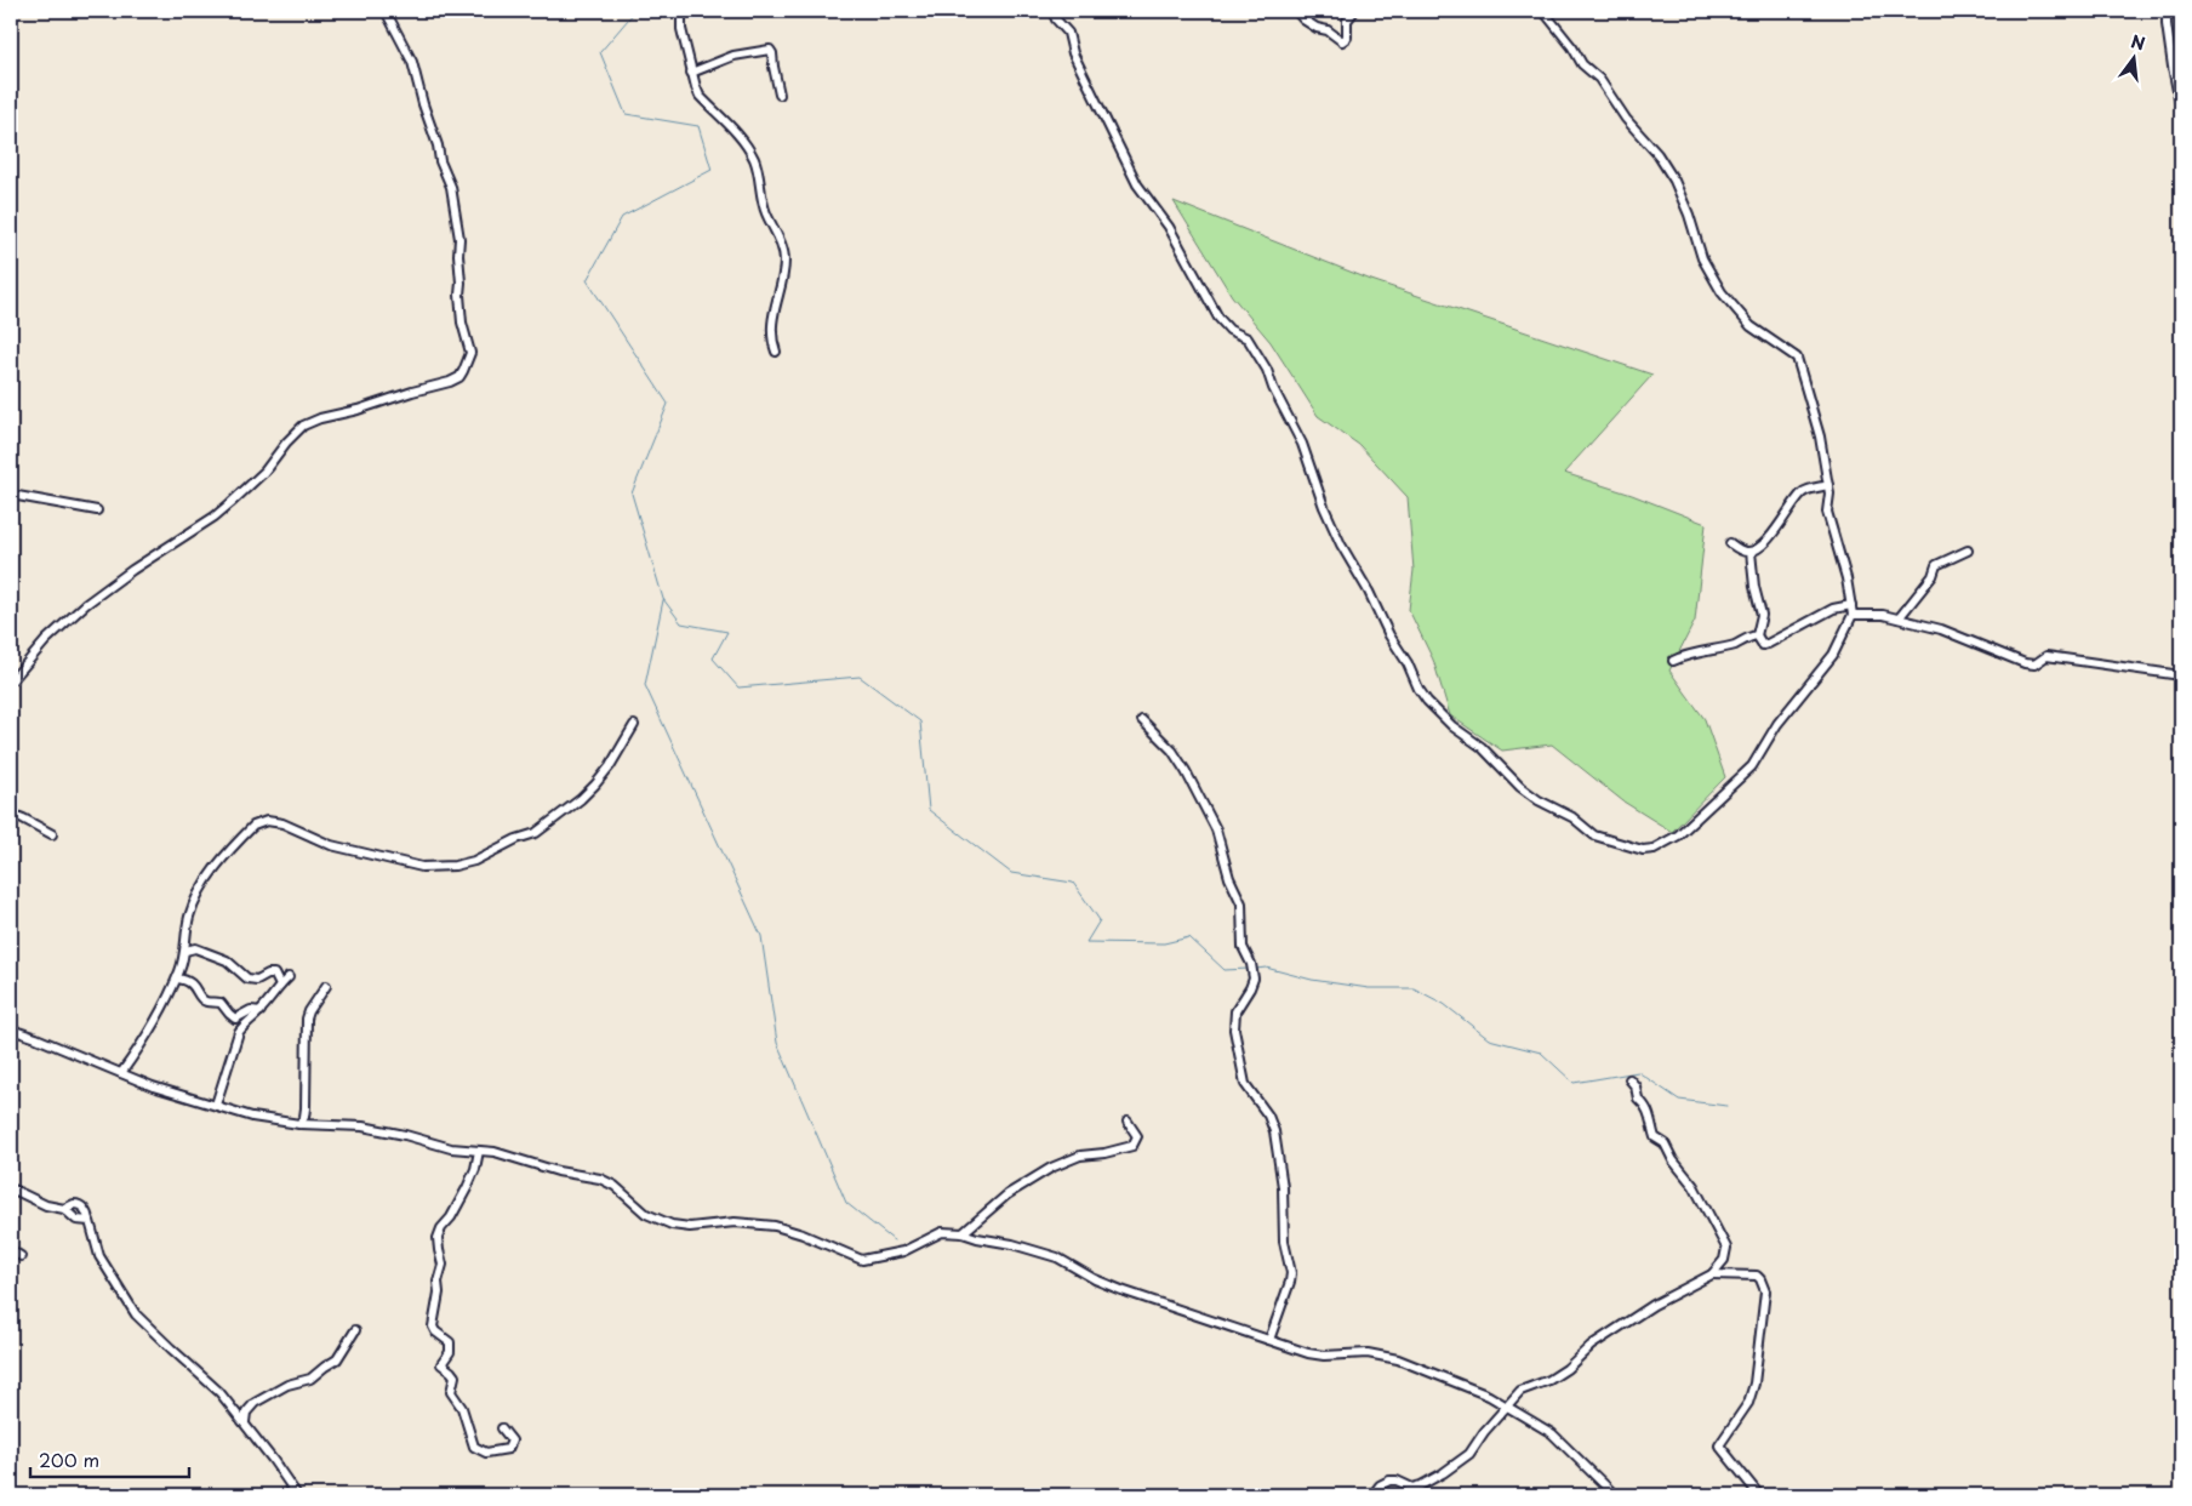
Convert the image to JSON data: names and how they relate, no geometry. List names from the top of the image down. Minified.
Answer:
{"scale_bar":"200 m","north":"top"}
